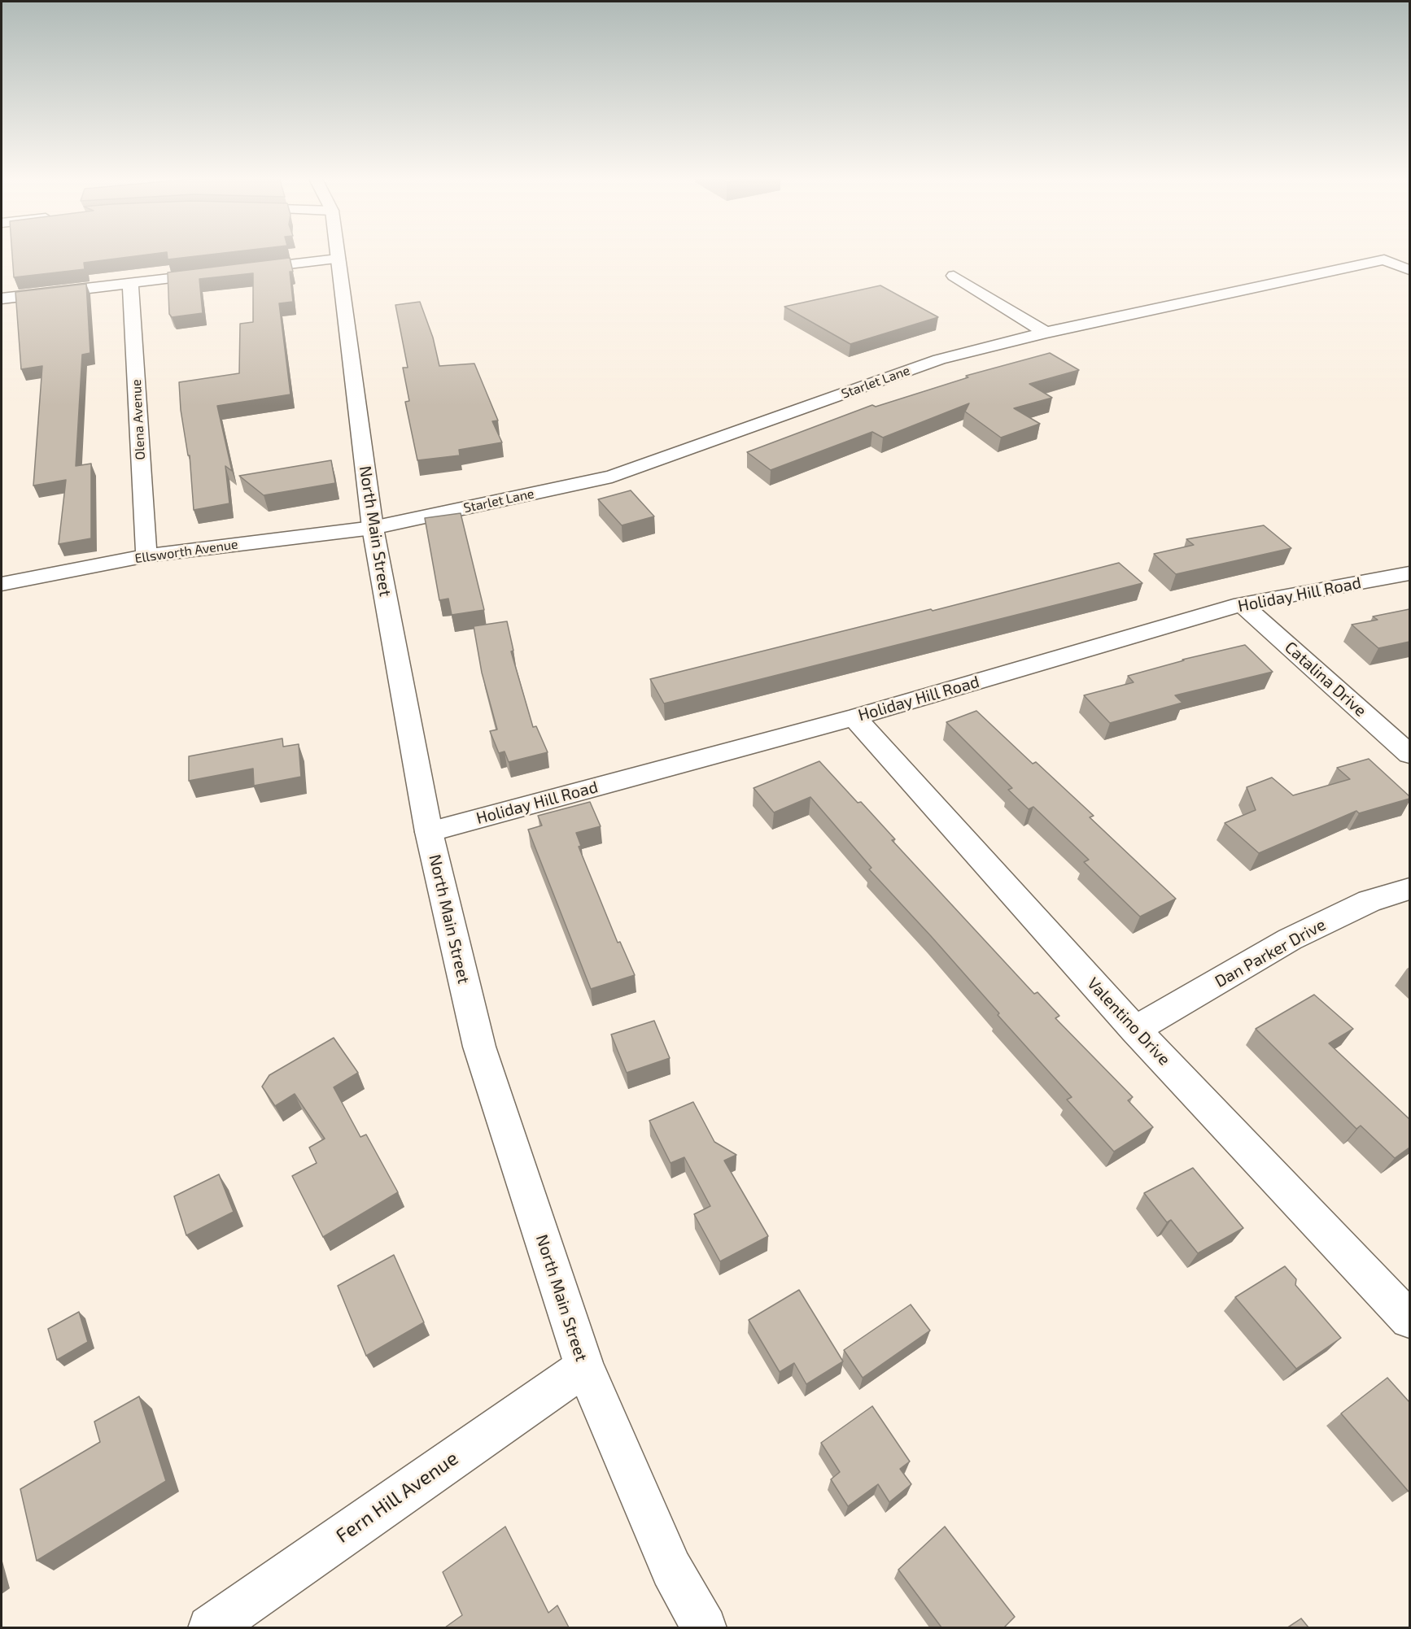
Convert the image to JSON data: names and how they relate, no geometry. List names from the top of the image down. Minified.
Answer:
{"streets":{"street":["Starlet Lane","Olena Avenue","North Main Street","Ellsworth Avenue","Holiday Hill Road","Catalina Drive","Dan Parker Drive","Valentino Drive","Fern Hill Avenue"]},"crossings":[["Starlet Lane","North Main Street"],["Starlet Lane","Ellsworth Avenue"],["Olena Avenue","Ellsworth Avenue"],["North Main Street","Ellsworth Avenue"],["North Main Street","Holiday Hill Road"],["North Main Street","Fern Hill Avenue"],["Holiday Hill Road","Catalina Drive"],["Holiday Hill Road","Valentino Drive"],["Dan Parker Drive","Valentino Drive"]]}
